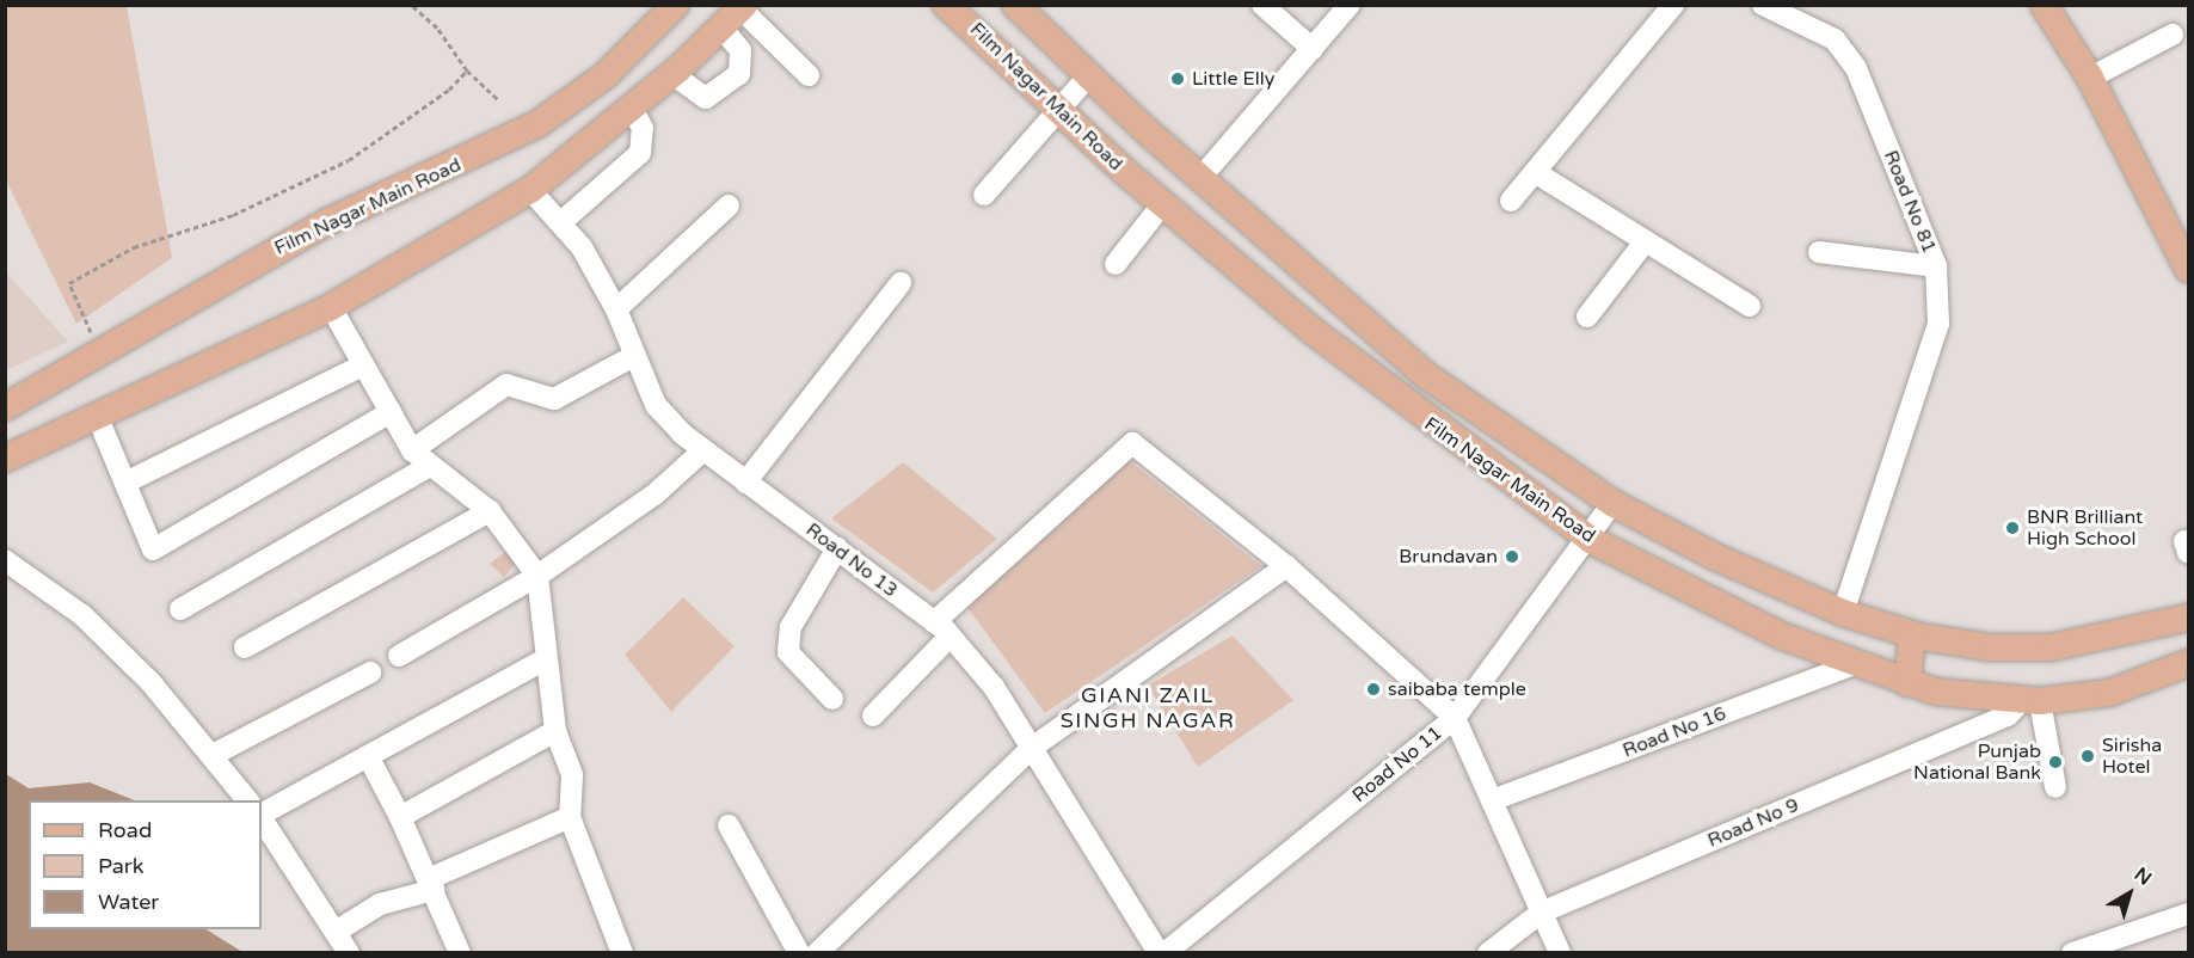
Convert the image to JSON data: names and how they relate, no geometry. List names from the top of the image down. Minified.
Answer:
{"streets":{"main road":["Film Nagar Main Road"],"street":["Road No 81","Road No 13","Road No 16","Road No 11","Road No 9"]},"crossings":[["Film Nagar Main Road","Road No 81"],["Film Nagar Main Road","Road No 16"],["Film Nagar Main Road","Road No 11"],["Film Nagar Main Road","Road No 9"],["Road No 13","Road No 11"]],"districts":["GIANI ZAIL SINGH NAGAR"],"places":["Little Elly","BNR Brilliant High School","Brundavan","saibaba temple","Sirisha Hotel","Punjab National Bank"],"legend":["Road","Park","Water"],"north":"top right"}
